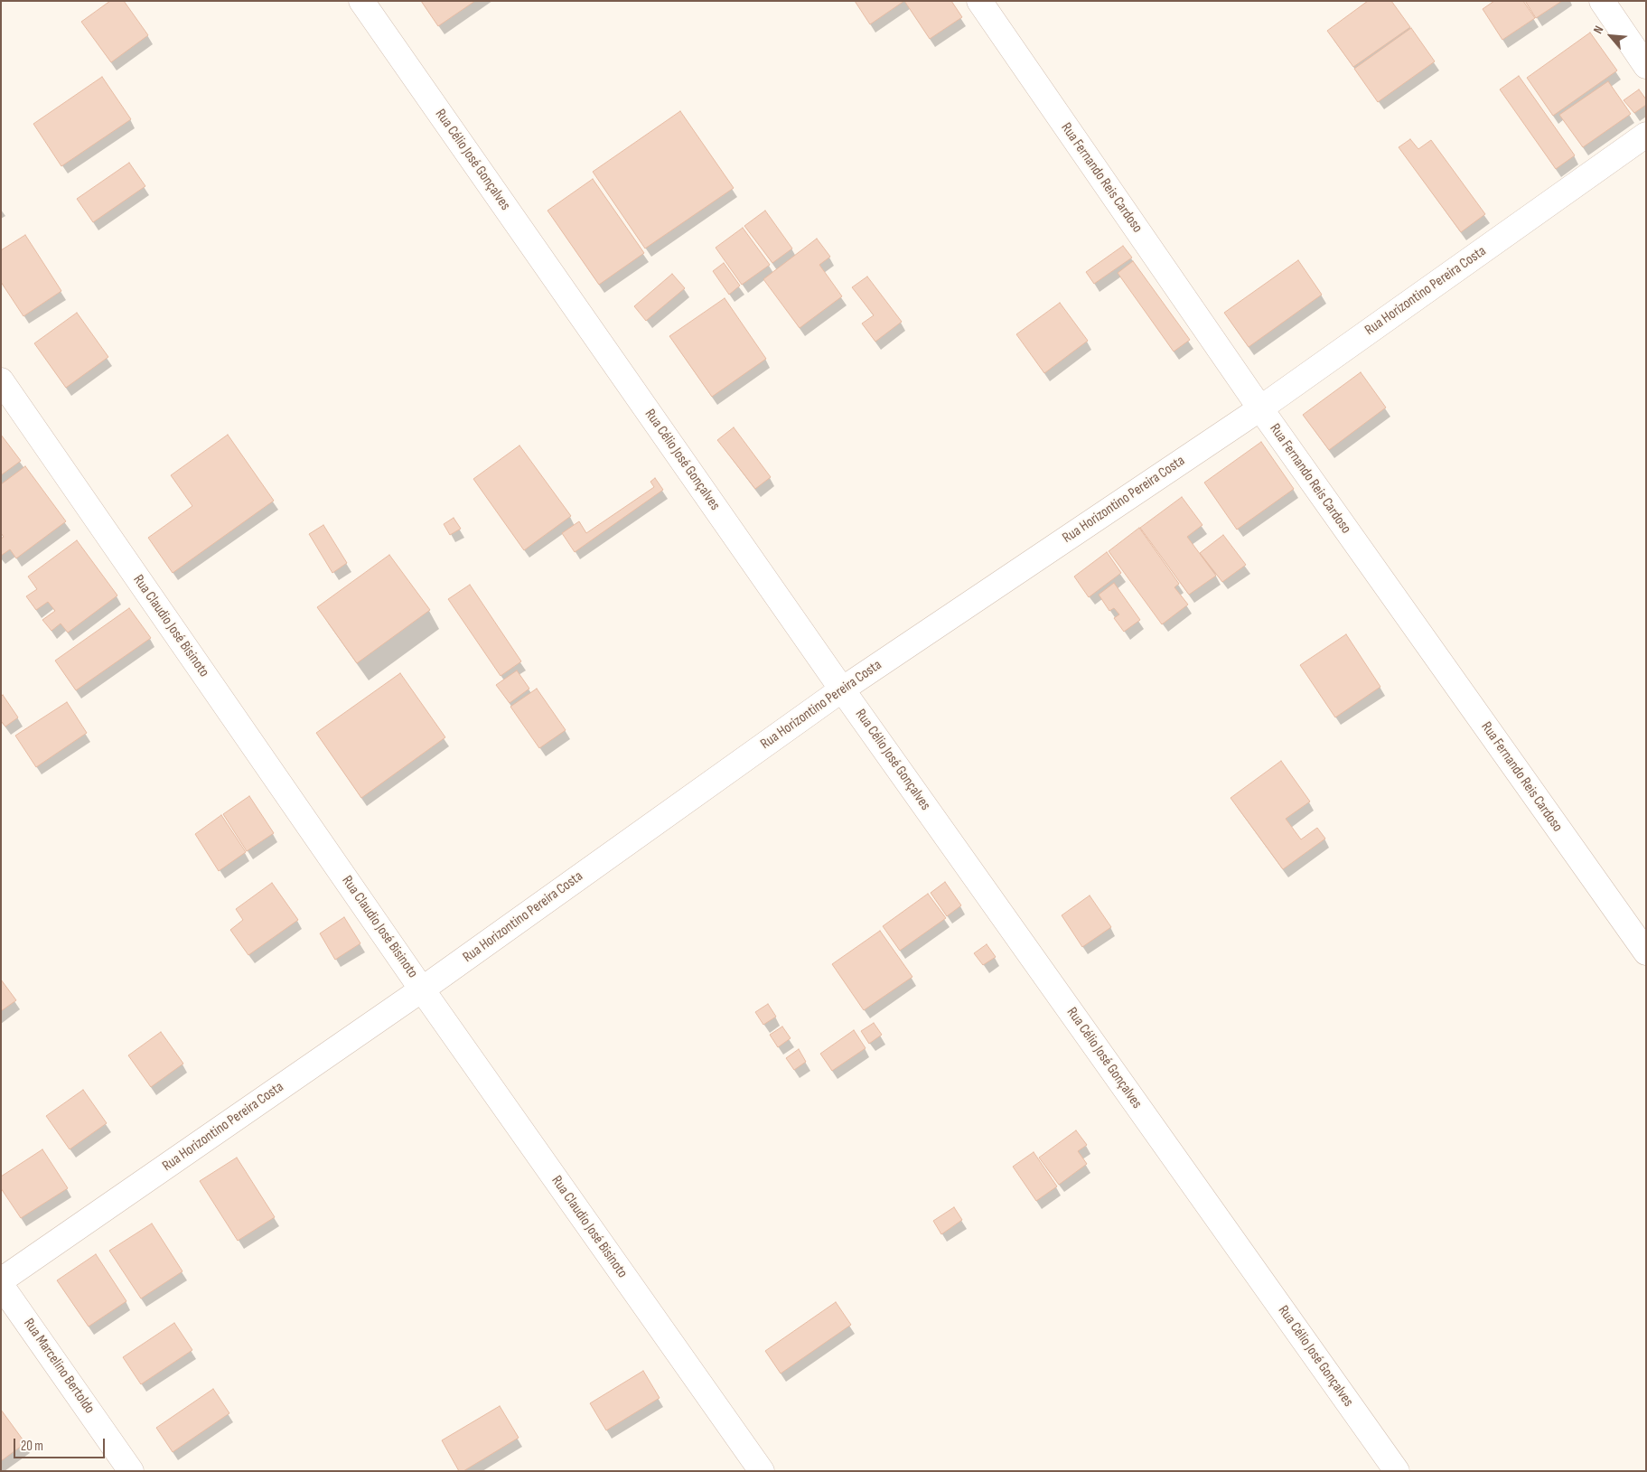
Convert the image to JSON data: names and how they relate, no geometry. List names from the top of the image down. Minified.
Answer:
{"streets":{"street":["Rua Célio José Gonçalves","Rua Fernando Reis Cardoso","Rua Horizontino Pereira Costa","Rua Claudio José Bisinoto","Rua Marcelino Bertoldo"]},"crossings":[["Rua Célio José Gonçalves","Rua Horizontino Pereira Costa"],["Rua Fernando Reis Cardoso","Rua Horizontino Pereira Costa"],["Rua Horizontino Pereira Costa","Rua Claudio José Bisinoto"]],"scale_bar":"20 m","north":"top left"}
